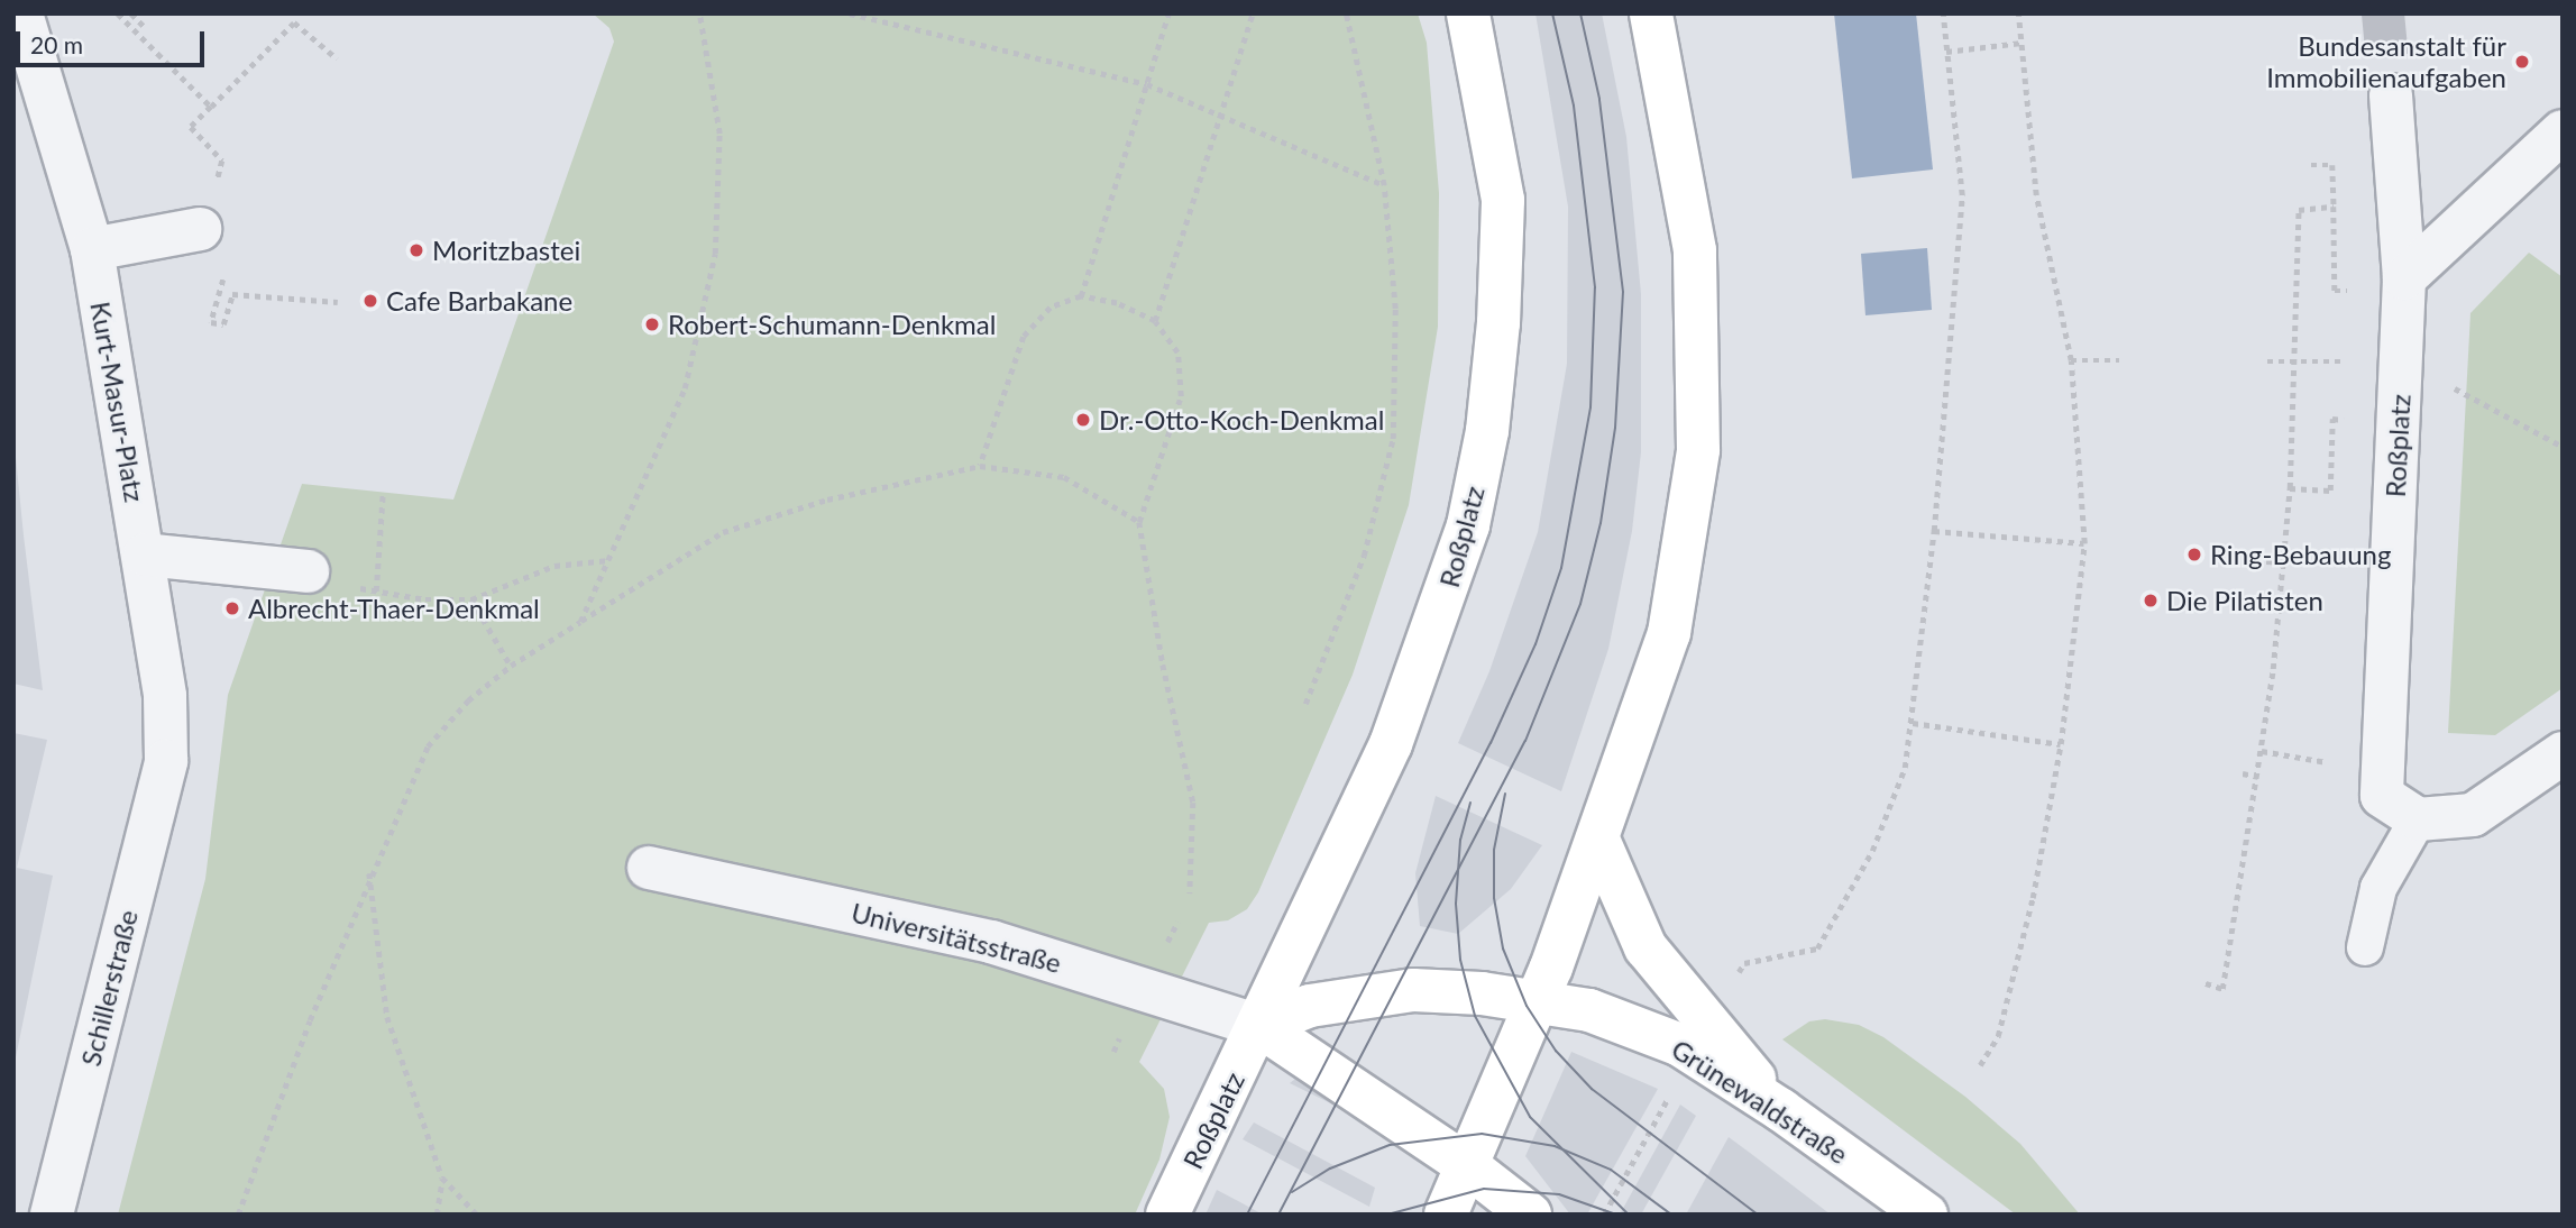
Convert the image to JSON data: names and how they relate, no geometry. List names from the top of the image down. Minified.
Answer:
{"streets":{"main road":["Roßplatz","Grünewaldstraße"],"street":["Kurt-Masur-Platz","Universitätsstraße","Schillerstraße"]},"crossings":[["Kurt-Masur-Platz","Schillerstraße"],["Roßplatz","Universitätsstraße"]],"places":["Bundesanstalt für Immobilienaufgaben","Moritzbastei","Cafe Barbakane","Robert-Schumann-Denkmal","Dr.-Otto-Koch-Denkmal","Ring-Bebauung","Die Pilatisten","Albrecht-Thaer-Denkmal"],"scale_bar":"20 m"}
